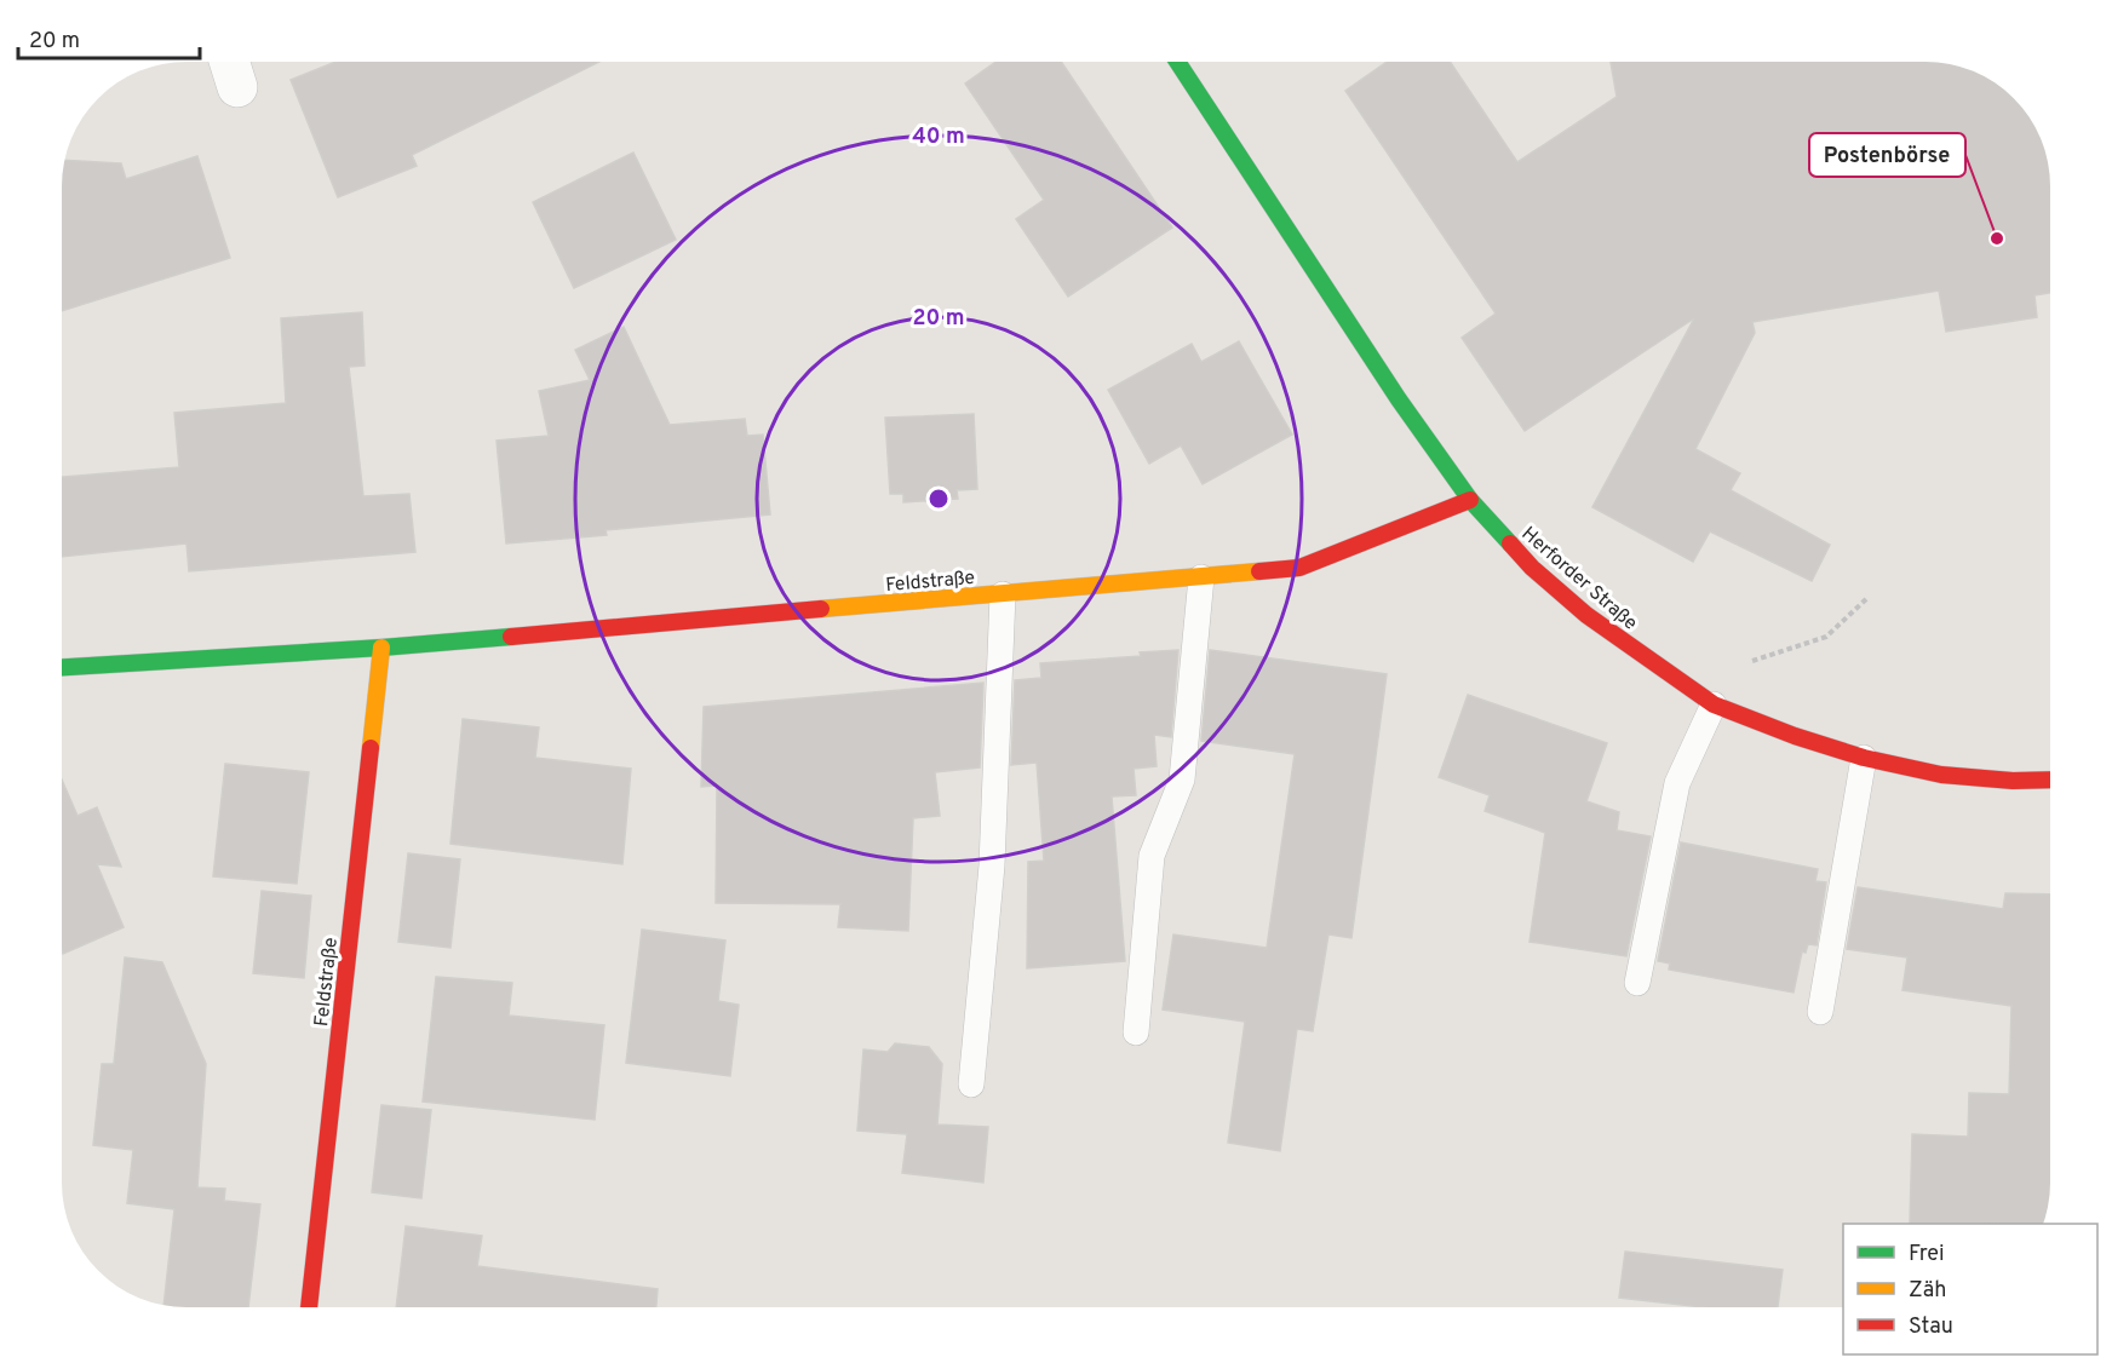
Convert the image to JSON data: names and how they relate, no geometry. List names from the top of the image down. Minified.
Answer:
{"streets":{"street":["Herforder Straße","Feldstraße"]},"crossings":[["Herforder Straße","Feldstraße"]],"places":["Postenbörse"],"legend":["Frei","Zäh","Stau"],"scale_bar":"20 m","rings":["40 m","20 m"]}
